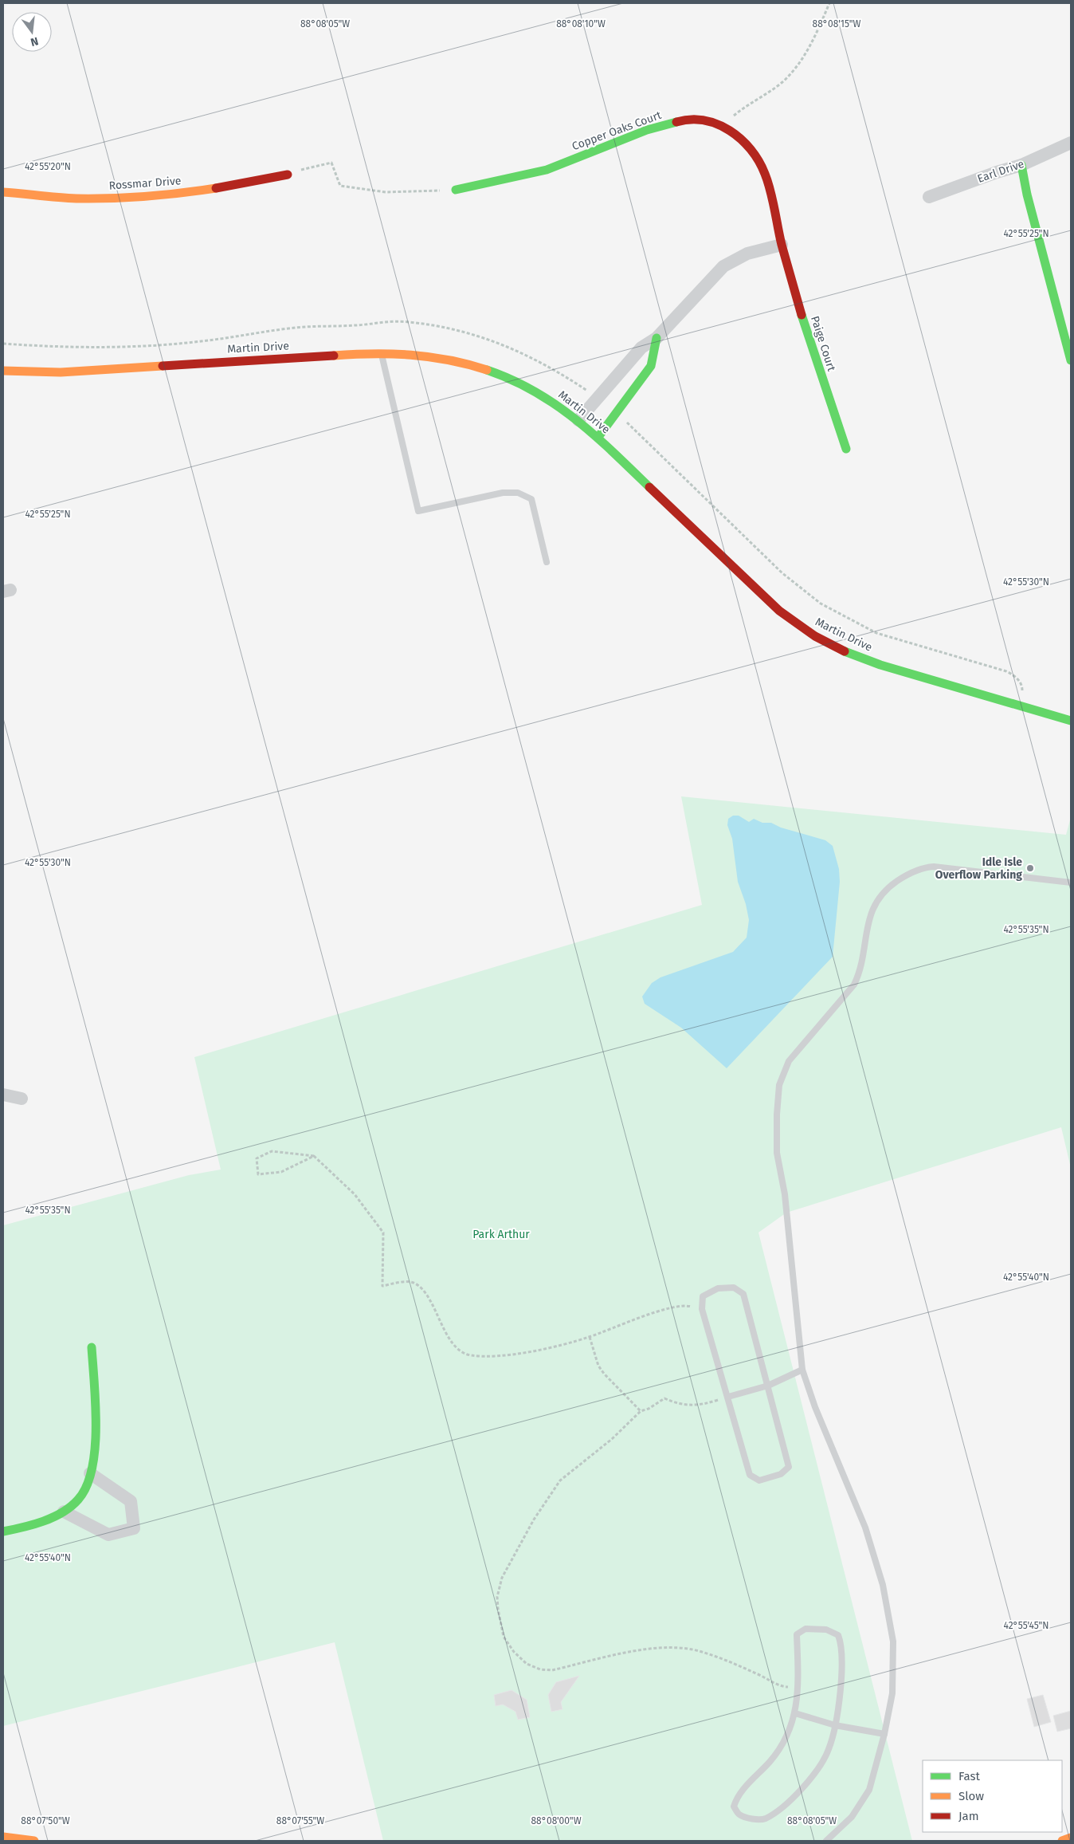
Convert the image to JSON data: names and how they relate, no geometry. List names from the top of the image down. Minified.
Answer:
{"streets":{"street":["Copper Oaks Court","Earl Drive","Rossmar Drive","Paige Court","Martin Drive"]},"crossings":[["Copper Oaks Court","Paige Court"]],"parks":["Park Arthur"],"places":["Idle Isle Overflow Parking"],"legend":["Fast","Slow","Jam"],"north":"bottom","coordinates":["88°08'05\"W","88°08'10\"W","88°08'15\"W","42°55'20\"N","42°55'25\"N","42°55'30\"N","42°55'35\"N","42°55'40\"N","42°55'45\"N","88°07'50\"W","88°07'55\"W","88°08'00\"W"]}
